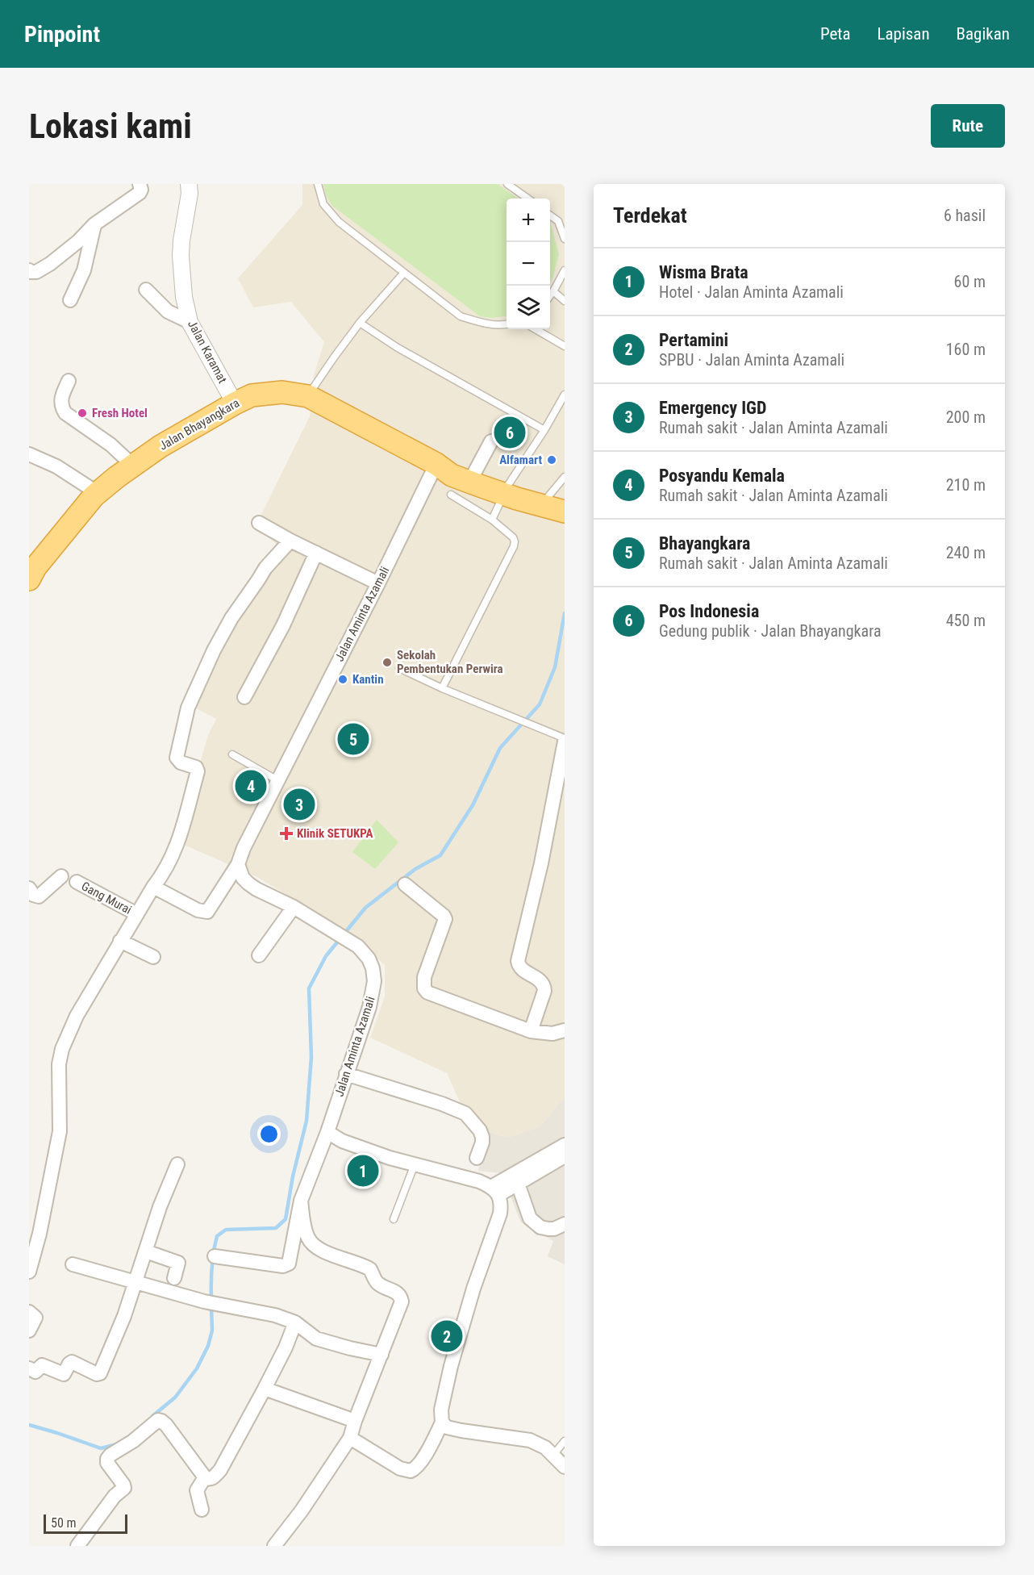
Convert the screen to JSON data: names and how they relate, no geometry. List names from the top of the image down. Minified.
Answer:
{"streets":{"highway":["Jalan Bhayangkara"],"street":["Jalan Karamat","Jalan Aminta Azamali","Gang Murai"]},"crossings":[["Jalan Karamat","Jalan Bhayangkara"],["Jalan Bhayangkara","Jalan Aminta Azamali"]],"places":{"other":["Fresh Hotel","Alfamart","Sekolah Pembentukan Perwira","Kantin"],"health":["Klinik SETUKPA"]},"scale_bar":"50 m","page":{"header":"Pinpoint","nav":["Peta","Lapisan","Bagikan"],"buttons":"Rute","title":"Lokasi kami","heading":["Terdekat","6 hasil"],"map_buttons":["+","−"],"list":[{"mark":"1","name":"Wisma Brata","note":"Hotel · Jalan Aminta Azamali","value":"60 m"},{"mark":"2","name":"Pertamini","note":"SPBU · Jalan Aminta Azamali","value":"160 m"},{"mark":"3","name":"Emergency IGD","note":"Rumah sakit · Jalan Aminta Azamali","value":"200 m"},{"mark":"4","name":"Posyandu Kemala","note":"Rumah sakit · Jalan Aminta Azamali","value":"210 m"},{"mark":"5","name":"Bhayangkara","note":"Rumah sakit · Jalan Aminta Azamali","value":"240 m"},{"mark":"6","name":"Pos Indonesia","note":"Gedung publik · Jalan Bhayangkara","value":"450 m"}],"pins":["6","5","4","3","1","2"],"scale":"50 m"}}
